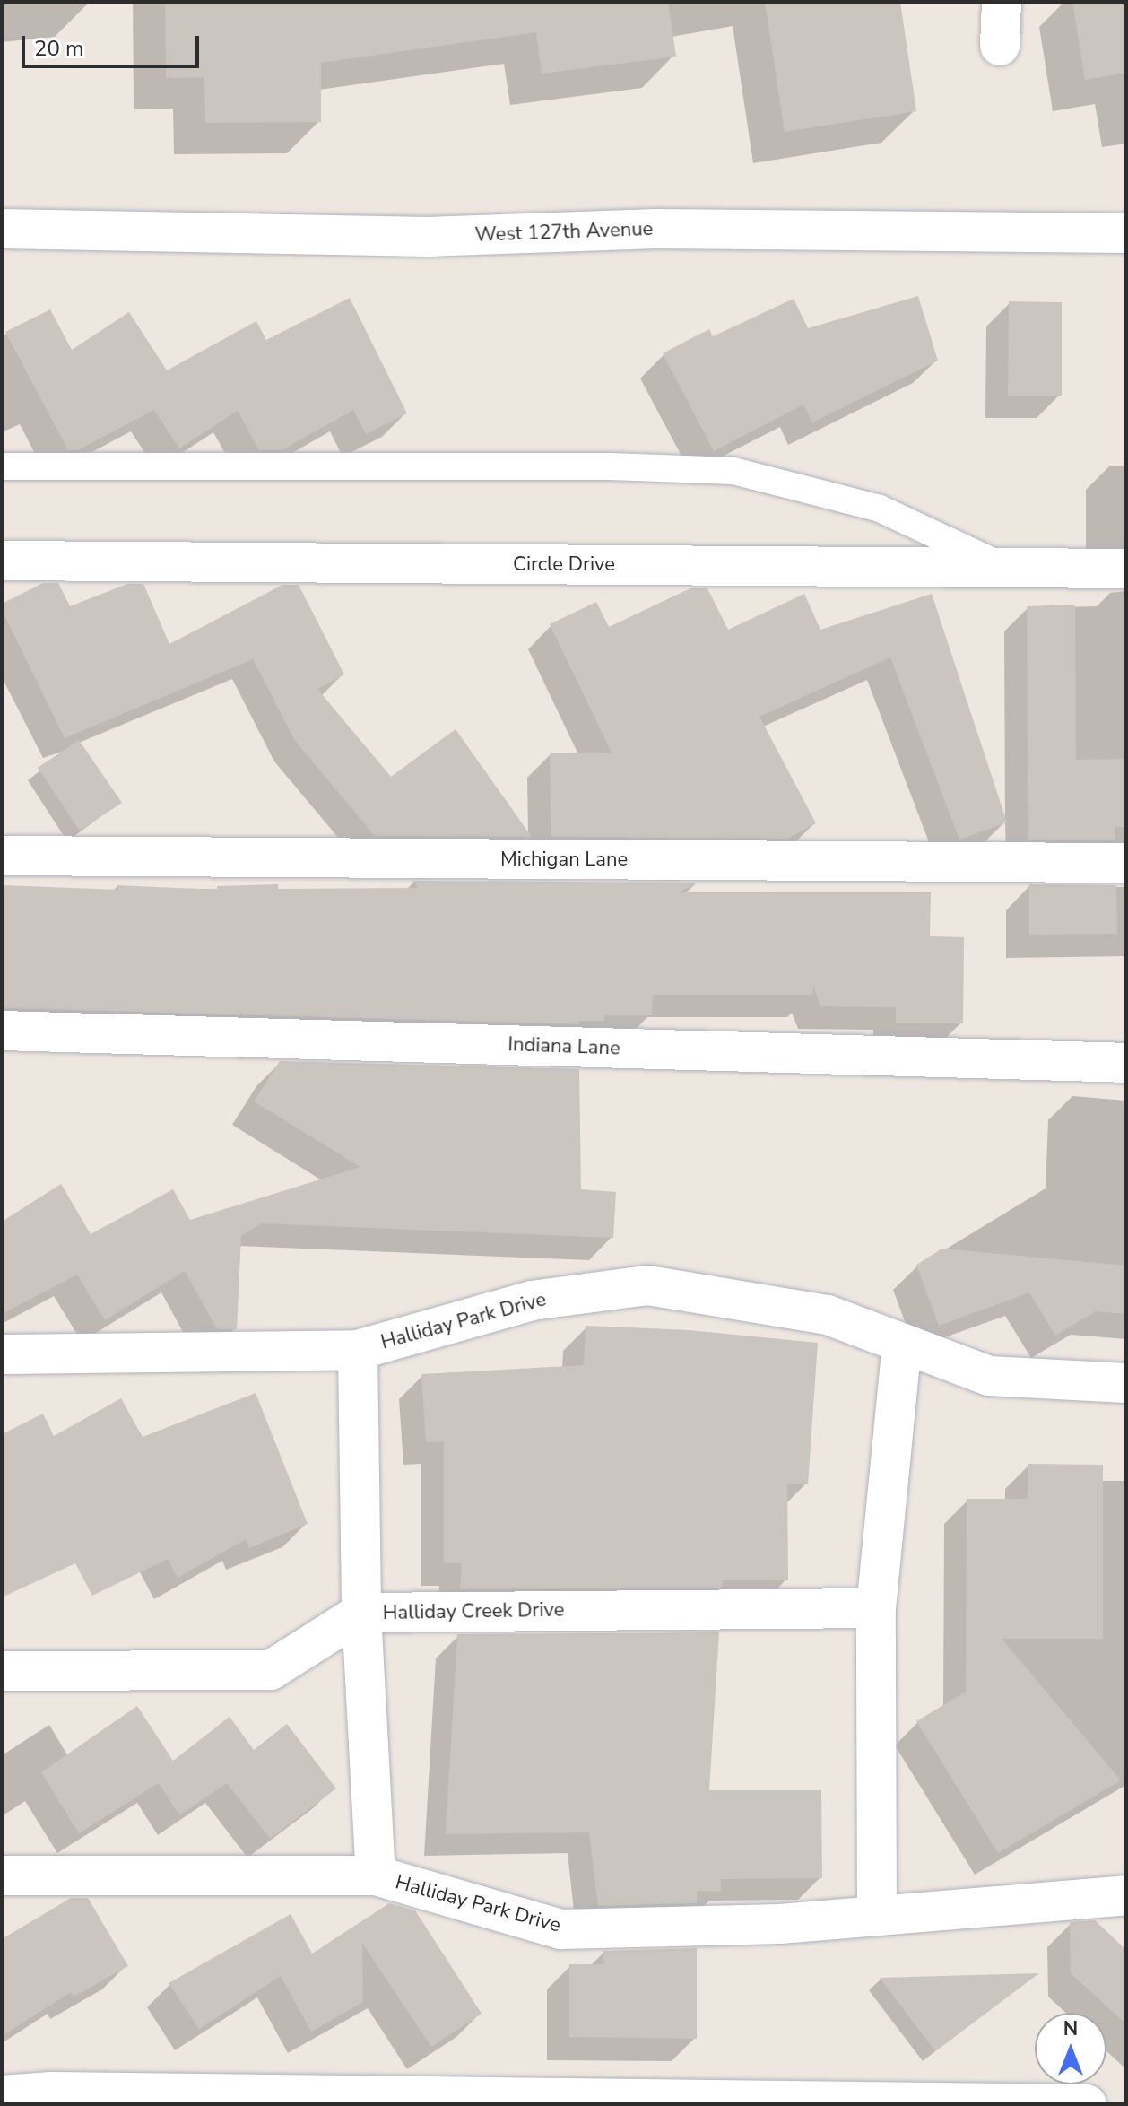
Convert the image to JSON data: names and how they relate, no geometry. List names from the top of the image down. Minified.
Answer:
{"streets":{"street":["West 127th Avenue","Circle Drive","Michigan Lane","Indiana Lane","Halliday Park Drive","Halliday Creek Drive"]},"scale_bar":"20 m","north":"top"}
